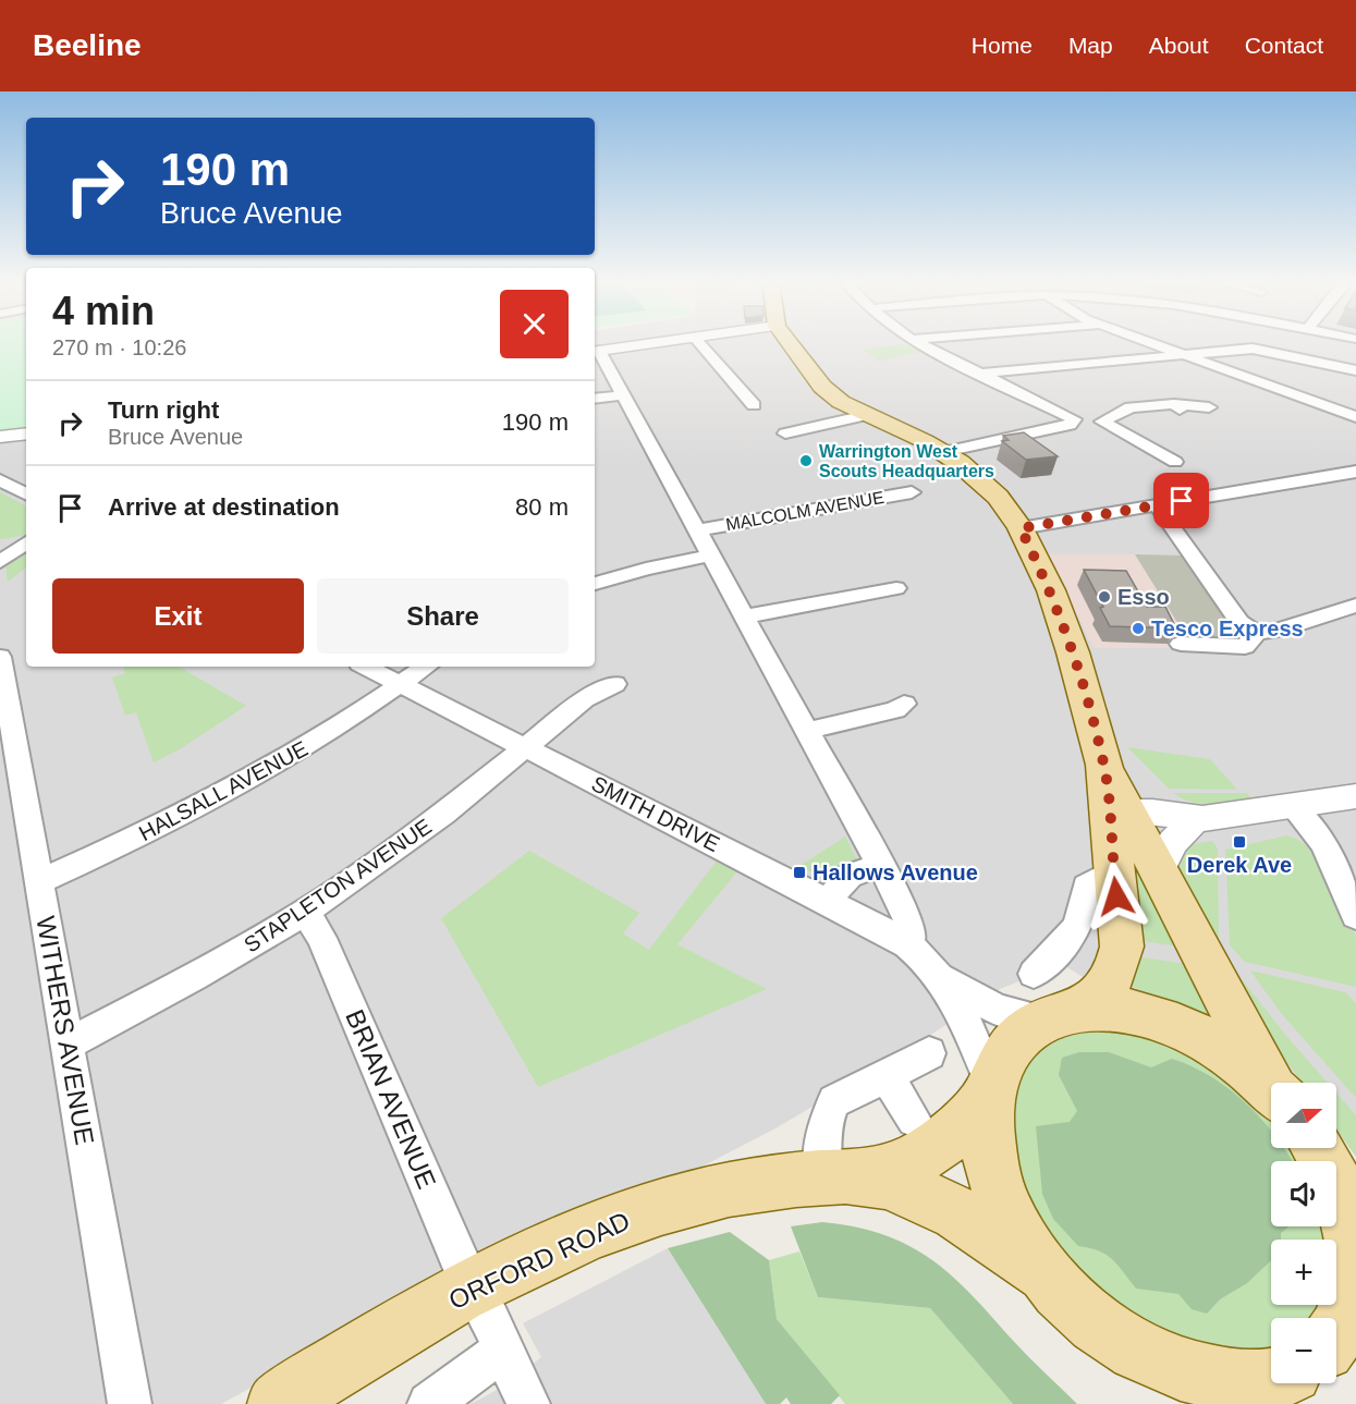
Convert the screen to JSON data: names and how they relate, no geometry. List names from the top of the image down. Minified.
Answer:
{"streets":{"main road":["ORFORD ROAD"],"street":["MALCOLM AVENUE","HALSALL AVENUE","SMITH DRIVE","STAPLETON AVENUE","WITHERS AVENUE","BRIAN AVENUE"]},"crossings":[["HALSALL AVENUE","SMITH DRIVE"],["HALSALL AVENUE","WITHERS AVENUE"],["SMITH DRIVE","STAPLETON AVENUE"],["SMITH DRIVE","ORFORD ROAD"],["STAPLETON AVENUE","WITHERS AVENUE"],["STAPLETON AVENUE","BRIAN AVENUE"],["BRIAN AVENUE","ORFORD ROAD"]],"places":{"other":["Warrington West Scouts Headquarters","Esso","Tesco Express"],"transit":["Derek Ave","Hallows Avenue"]},"north":"right","page":{"header":"Beeline","nav":["Home","Map","About","Contact"],"turn":["190 m","Bruce Avenue"],"heading":["4 min","270 m · 10:26"],"list":[{"name":"Turn right","note":"Bruce Avenue","value":"190 m"},{"name":"Arrive at destination","value":"80 m"}],"buttons":["Exit","Share"],"map_buttons":["+","−"]}}
